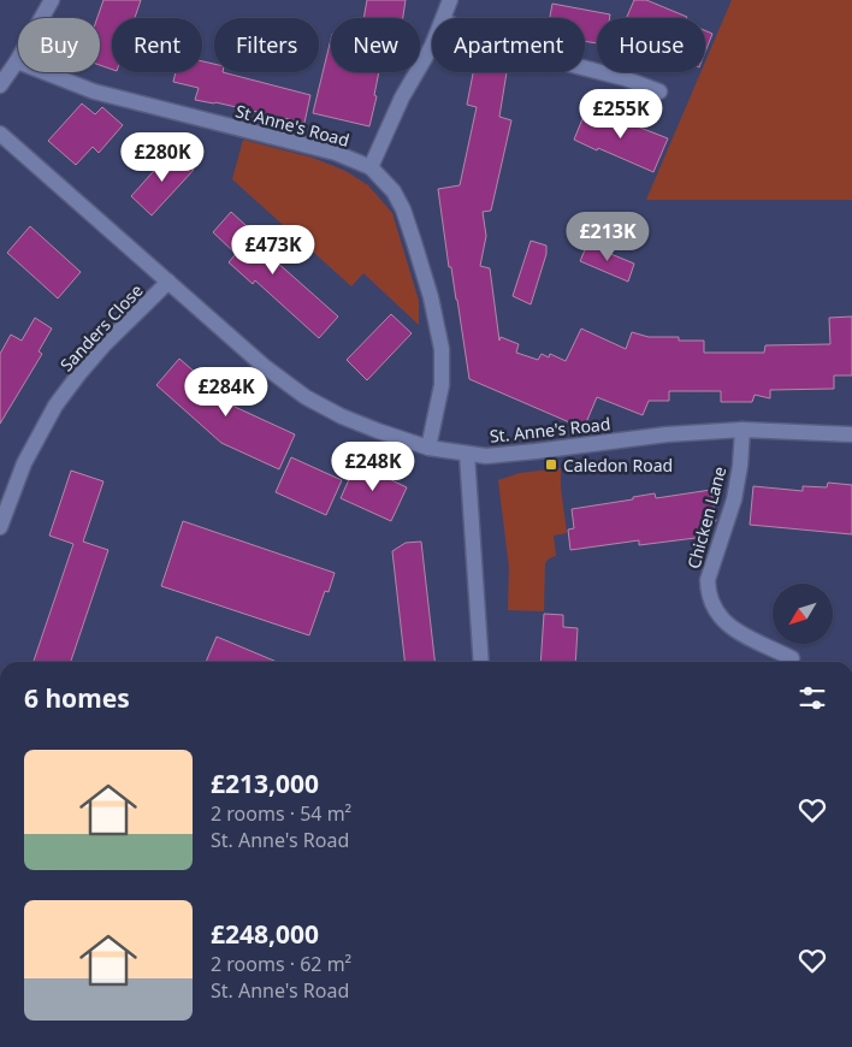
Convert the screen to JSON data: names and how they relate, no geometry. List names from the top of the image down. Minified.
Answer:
{"streets":{"street":["St Anne's Road","Sanders Close","St. Anne's Road","Chicken Lane"]},"crossings":[["St Anne's Road","St. Anne's Road"],["Sanders Close","St. Anne's Road"],["St. Anne's Road","Chicken Lane"]],"places":{"transit":["Caledon Road"]},"north":"bottom left","page":{"chip":["Buy","Rent","Filters","New","Apartment","House"],"price":["£255K","£280K","£213K","£473K","£284K","£248K"],"heading":"6 homes","list":[{"name":"£213,000","note":"2 rooms · 54 m² · St. Anne's Road"},{"name":"£248,000","note":"2 rooms · 62 m² · St. Anne's Road"}]}}
